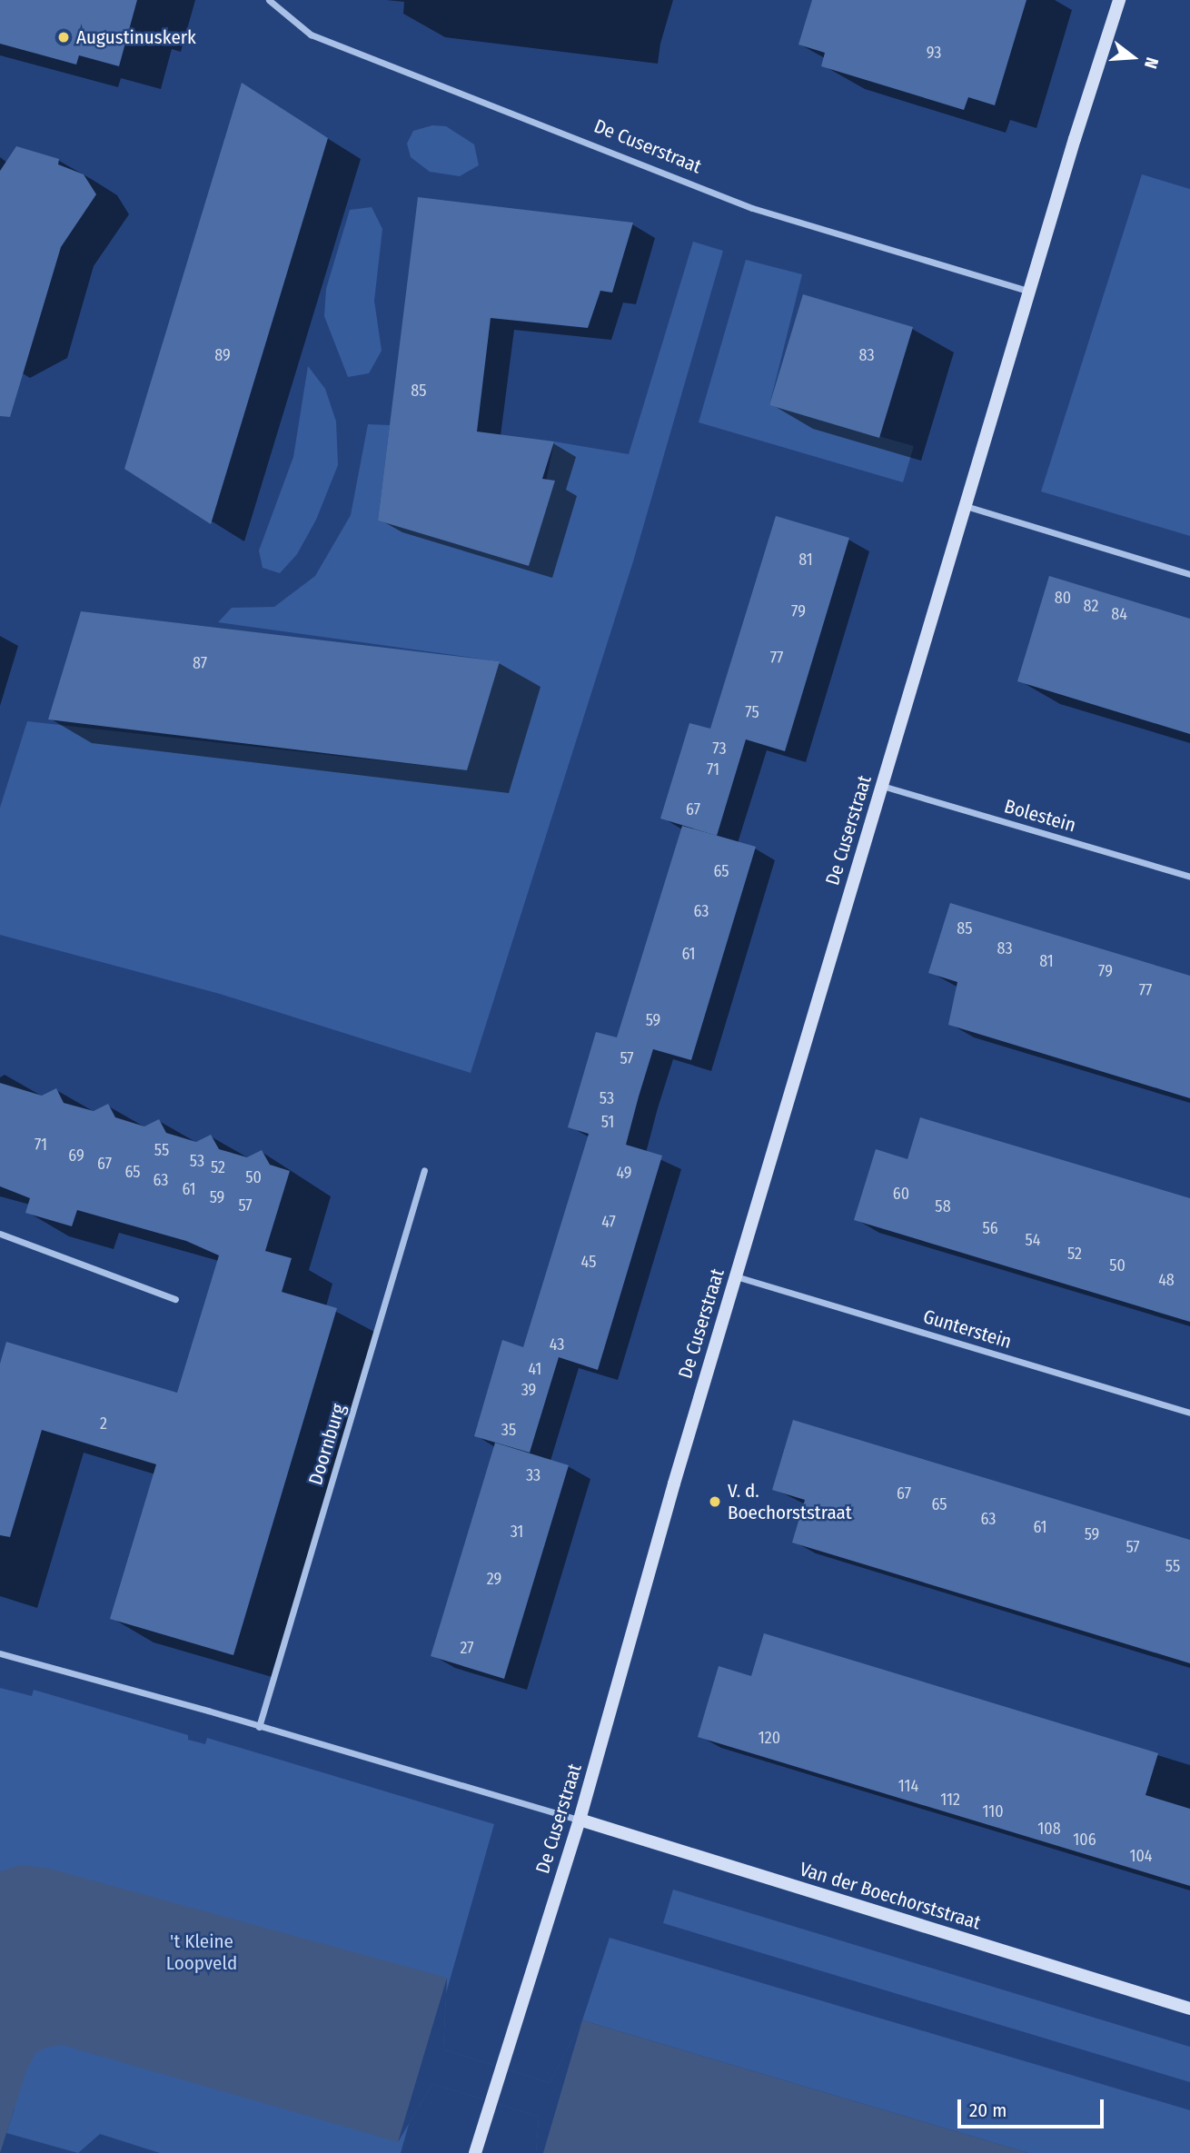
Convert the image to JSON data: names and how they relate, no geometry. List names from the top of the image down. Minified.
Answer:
{"streets":{"street":["De Cuserstraat","Bolestein","Gunterstein","Doornburg","Van der Boechorststraat"]},"crossings":[["De Cuserstraat","Bolestein"],["De Cuserstraat","Gunterstein"],["De Cuserstraat","Van der Boechorststraat"]],"parks":["'t Kleine Loopveld"],"places":["Augustinuskerk","V. d. Boechorststraat"],"house_numbers":["93","89","83","85","81","80","82","79","84","77","87","75","73","71","67","65","63","85","83","61","81","79","77","59","57","53","51","71","55","69","53","67","52","65","49","50","63","61","60","59","57","58","47","56","54","52","45","50","48","43","41","39","2","35","33","67","65","63","61","31","59","57","55","29","27","120","114","112","110","108","106","104"],"scale_bar":"20 m","north":"right"}
